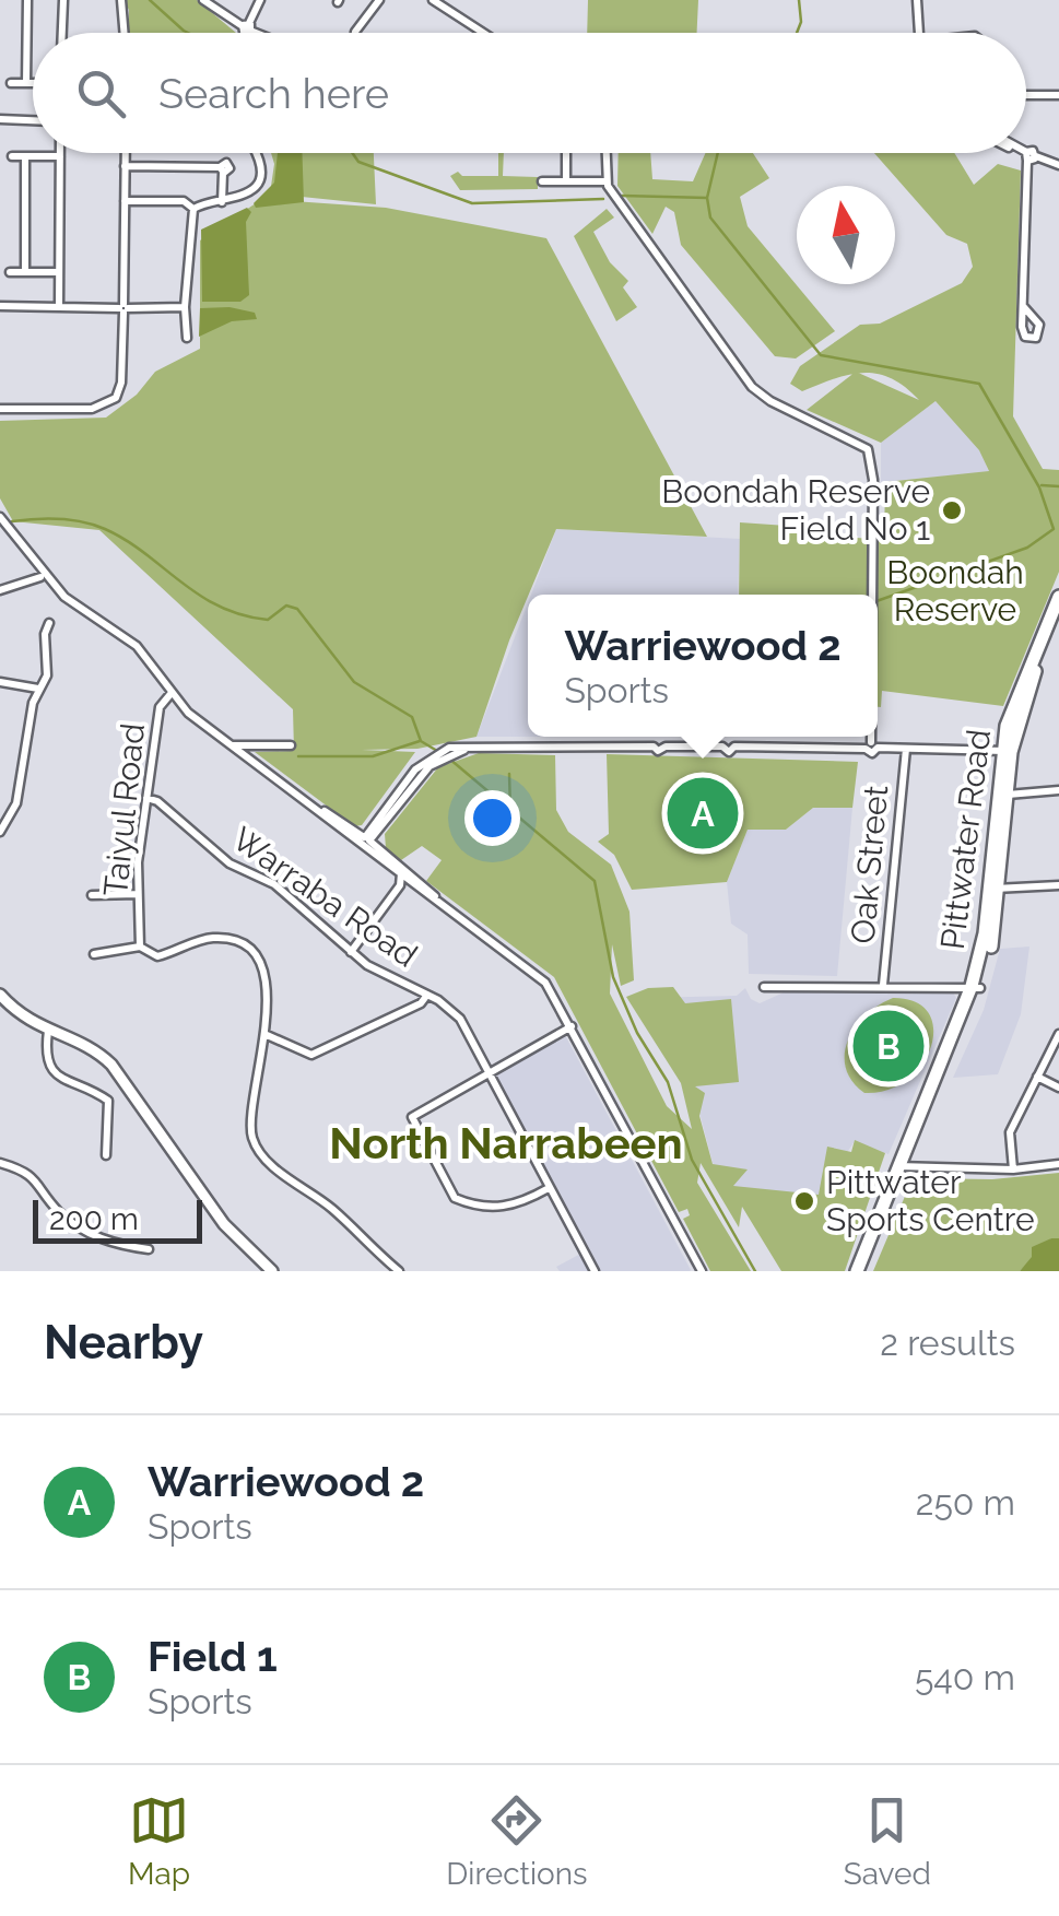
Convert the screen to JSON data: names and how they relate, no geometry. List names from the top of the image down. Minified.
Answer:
{"streets":{"highway":["Pittwater Road"],"street":["Taiyul Road","Oak Street","Warraba Road"]},"crossings":[["Taiyul Road","Warraba Road"]],"districts":["North Narrabeen"],"parks":["Boondah Reserve"],"places":["Boondah Reserve Field No 1","Pittwater Sports Centre"],"scale_bar":"200 m","north":"top","page":{"search":"Search here","popup":["Warriewood 2","Sports"],"pins":["A","B"],"scale":"200 m","heading":["Nearby","2 results"],"list":[{"mark":"A","name":"Warriewood 2","note":"Sports","value":"250 m"},{"mark":"B","name":"Field 1","note":"Sports","value":"540 m"}],"nav":["Map","Directions","Saved"]}}
